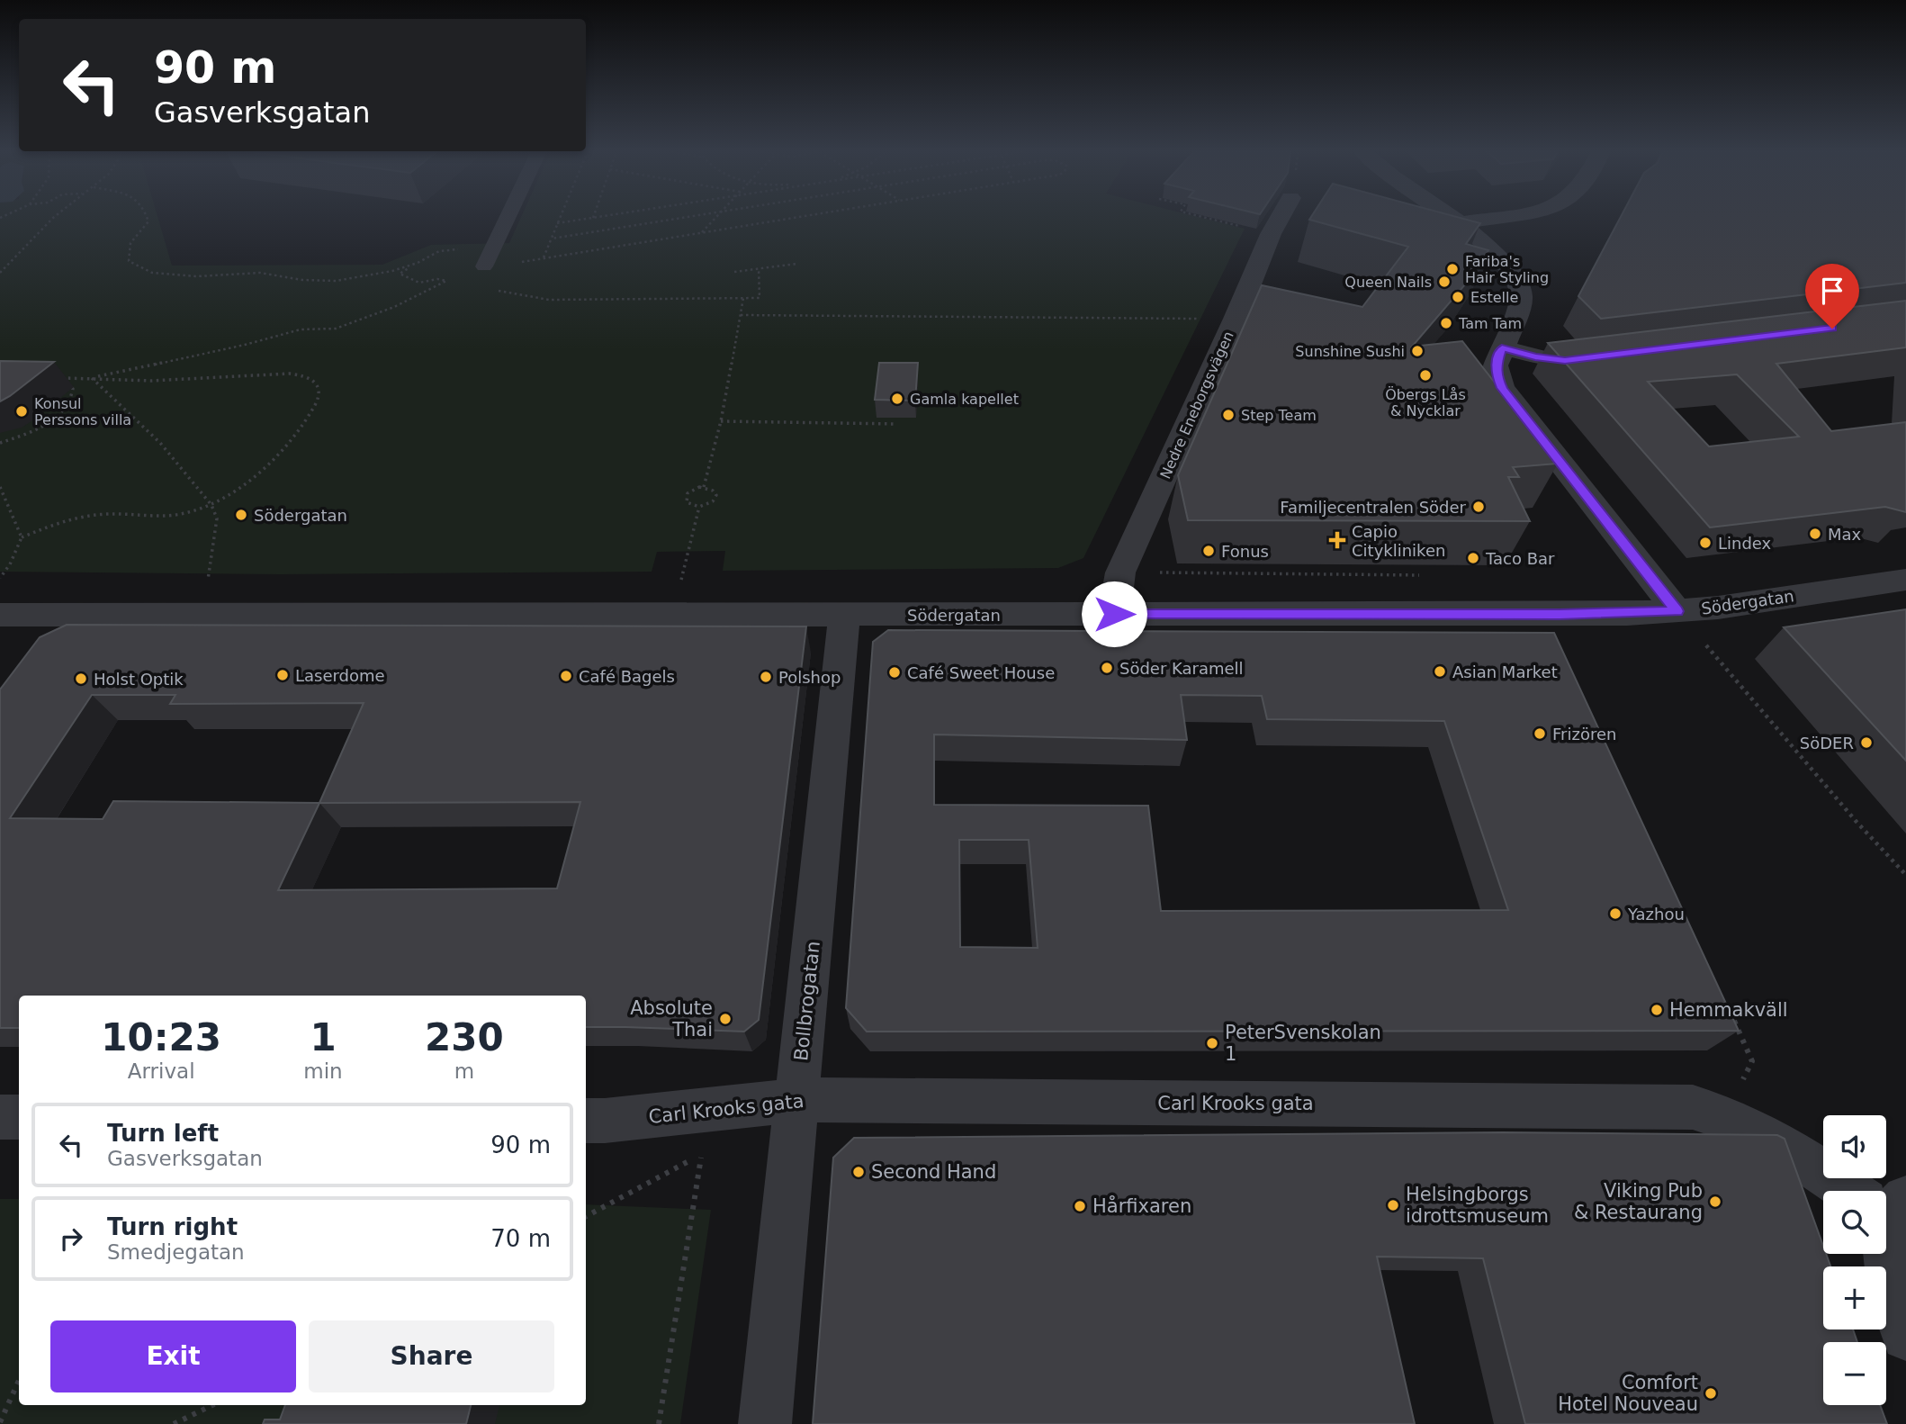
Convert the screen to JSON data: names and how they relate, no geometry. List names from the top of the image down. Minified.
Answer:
{"streets":{"street":["Nedre Eneborgsvägen","Södergatan","Bollbrogatan","Carl Krooks gata"]},"crossings":[["Nedre Eneborgsvägen","Södergatan"],["Södergatan","Bollbrogatan"],["Bollbrogatan","Carl Krooks gata"]],"places":{"other":["Fariba's Hair Styling","Queen Nails","Estelle","Tam Tam","Sunshine Sushi","Öbergs Lås & Nycklar","Gamla kapellet","Konsul Perssons villa","Step Team","Familjecentralen Söder","Södergatan","Max","Lindex","Fonus","Taco Bar","Söder Karamell","Asian Market","Café Sweet House","Laserdome","Café Bagels","Polshop","Holst Optik","Frizören","SöDER","Yazhou","Hemmakväll","Absolute Thai","PeterSvenskolan 1","Second Hand","Viking Pub & Restaurang","Helsingborgs idrottsmuseum","Hårfixaren","Comfort Hotel Nouveau"],"health":["Capio Citykliniken"]},"page":{"turn":["90 m","Gasverksgatan"],"eta":["10:23","Arrival","1","min","230","m"],"list":[{"name":"Turn left","note":"Gasverksgatan","value":"90 m"},{"name":"Turn right","note":"Smedjegatan","value":"70 m"}],"map_buttons":["+","−"],"buttons":["Exit","Share"]}}
